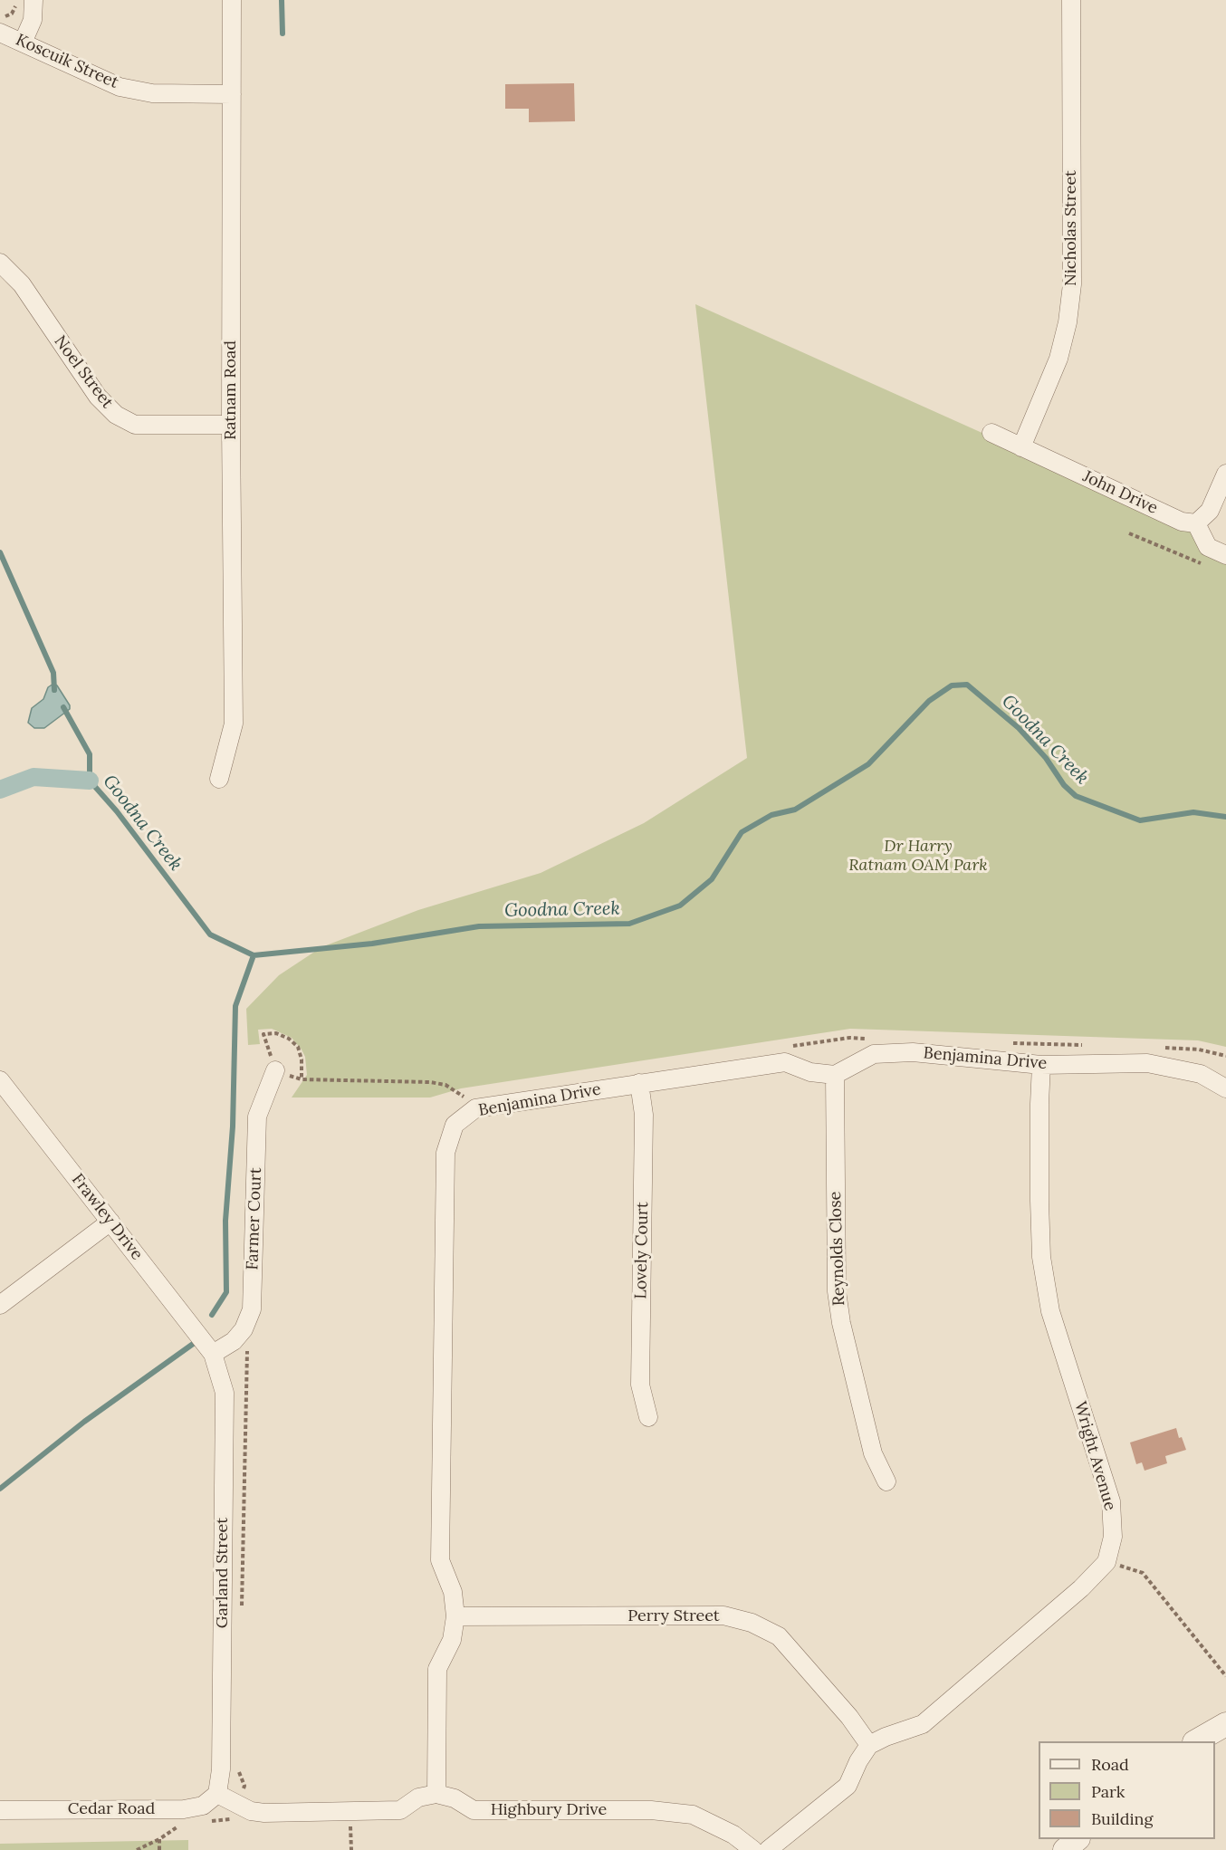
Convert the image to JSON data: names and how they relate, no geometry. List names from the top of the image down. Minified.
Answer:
{"streets":{"street":["Koscuik Street","Nicholas Street","Noel Street","Ratnam Road","John Drive","Benjamina Drive","Frawley Drive","Farmer Court","Reynolds Close","Lovely Court","Wright Avenue","Garland Street","Perry Street","Cedar Road","Highbury Drive"]},"crossings":[["Koscuik Street","Ratnam Road"],["Nicholas Street","John Drive"],["Noel Street","Ratnam Road"],["Benjamina Drive","Reynolds Close"],["Benjamina Drive","Lovely Court"],["Benjamina Drive","Wright Avenue"],["Benjamina Drive","Perry Street"],["Benjamina Drive","Highbury Drive"],["Frawley Drive","Farmer Court"],["Frawley Drive","Garland Street"],["Farmer Court","Garland Street"],["Wright Avenue","Perry Street"],["Garland Street","Cedar Road"]],"water":["Goodna Creek"],"parks":["Dr Harry Ratnam OAM Park"],"legend":["Road","Park","Building"]}
